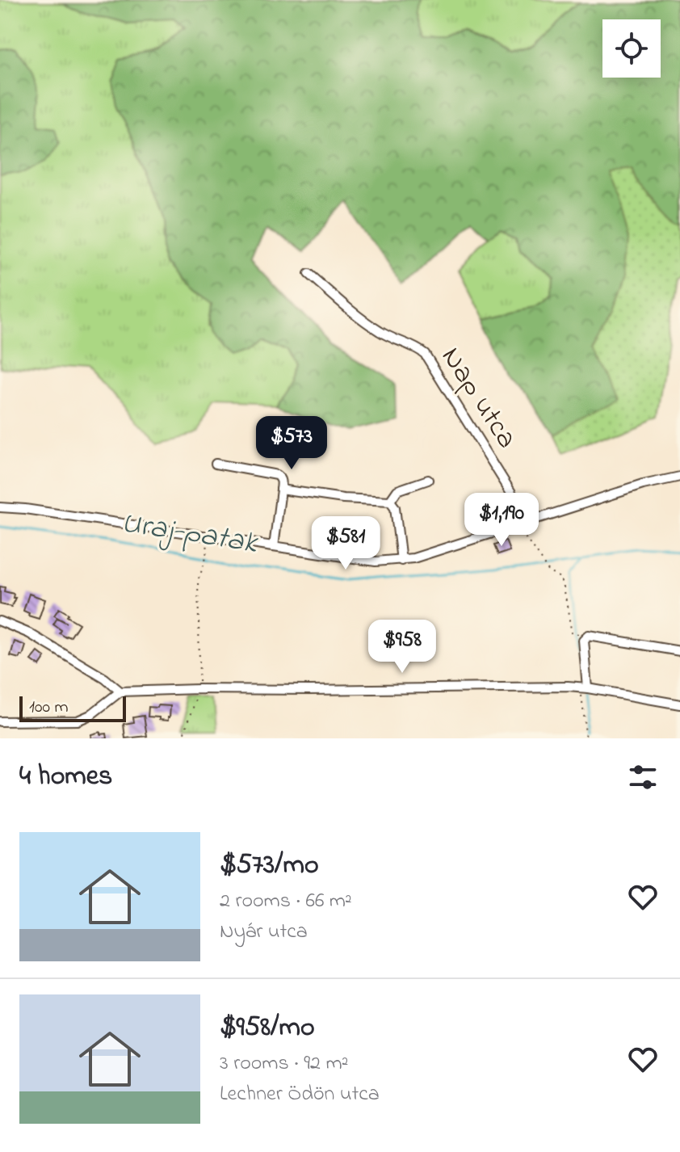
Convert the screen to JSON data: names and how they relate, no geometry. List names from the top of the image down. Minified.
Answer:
{"streets":{"street":["Nap utca"]},"water":["Uraj-patak"],"scale_bar":"100 m","page":{"price":["$573","$1,190","$581","$958"],"scale":"100 m","heading":"4 homes","list":[{"name":"$573/mo","note":"2 rooms · 66 m² · Nyár utca"},{"name":"$958/mo","note":"3 rooms · 92 m² · Lechner Ödön utca"}]}}
